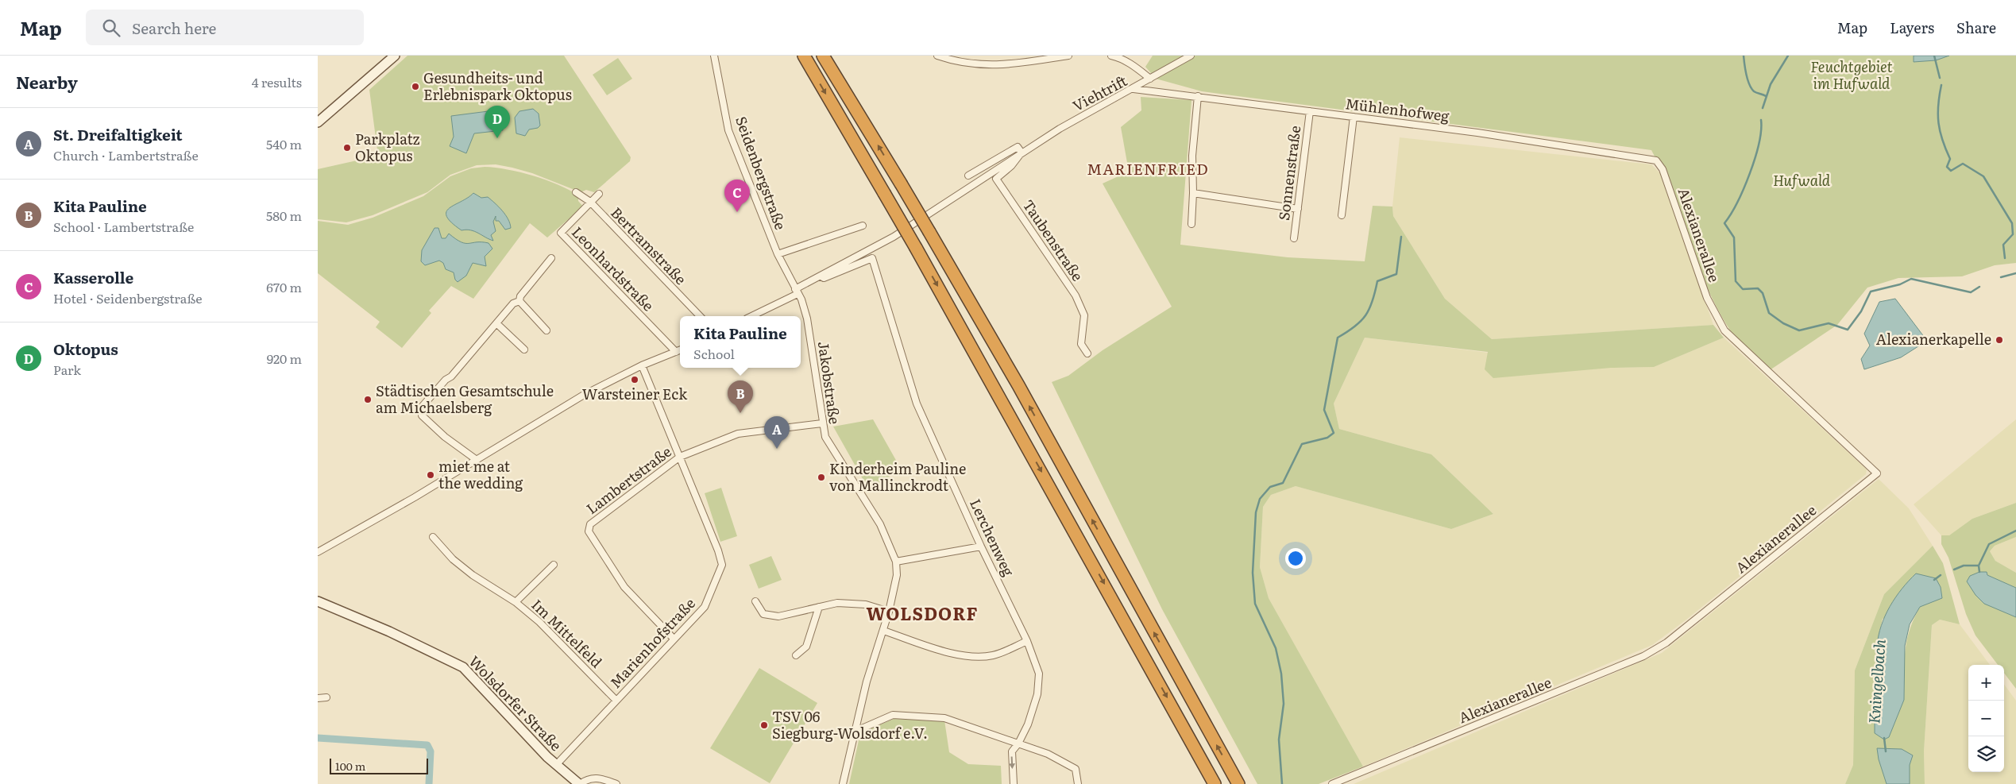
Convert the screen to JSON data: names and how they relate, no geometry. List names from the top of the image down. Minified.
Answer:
{"streets":{"street":["Viehtrift","Mühlenhofweg","Seidenbergstraße","Sonnenstraße","Alexianerallee","Taubenstraße","Bertramstraße","Leonhardstraße","Jakobstraße","Lambertstraße","Lerchenweg","Im Mittelfeld","Marienhofstraße","Wolsdorfer Straße"]},"crossings":[["Viehtrift","Mühlenhofweg"],["Viehtrift","Taubenstraße"],["Viehtrift","Lerchenweg"],["Mühlenhofweg","Sonnenstraße"],["Mühlenhofweg","Alexianerallee"],["Seidenbergstraße","Jakobstraße"],["Bertramstraße","Leonhardstraße"],["Jakobstraße","Lambertstraße"],["Lambertstraße","Marienhofstraße"],["Im Mittelfeld","Marienhofstraße"],["Marienhofstraße","Wolsdorfer Straße"]],"districts":["MARIENFRIED","WOLSDORF"],"water":["Kningelbach"],"parks":["Feuchtgebiet im Hufwald","Hufwald"],"places":["Gesundheits- und Erlebnispark Oktopus","Parkplatz Oktopus","Alexianerkapelle","Warsteiner Eck","Städtischen Gesamtschule am Michaelsberg","miet me at the wedding","Kinderheim Pauline von Mallinckrodt","TSV 06 Siegburg-Wolsdorf e.V."],"scale_bar":"100 m","page":{"header":"Map","search":"Search here","nav":["Map","Layers","Share"],"heading":["Nearby","4 results"],"pins":["D","C","B","A"],"list":[{"mark":"A","name":"St. Dreifaltigkeit","note":"Church · Lambertstraße","value":"540 m"},{"mark":"B","name":"Kita Pauline","note":"School · Lambertstraße","value":"580 m"},{"mark":"C","name":"Kasserolle","note":"Hotel · Seidenbergstraße","value":"670 m"},{"mark":"D","name":"Oktopus","note":"Park","value":"920 m"}],"popup":["Kita Pauline","School"],"map_buttons":["+","−"],"scale":"100 m"}}
